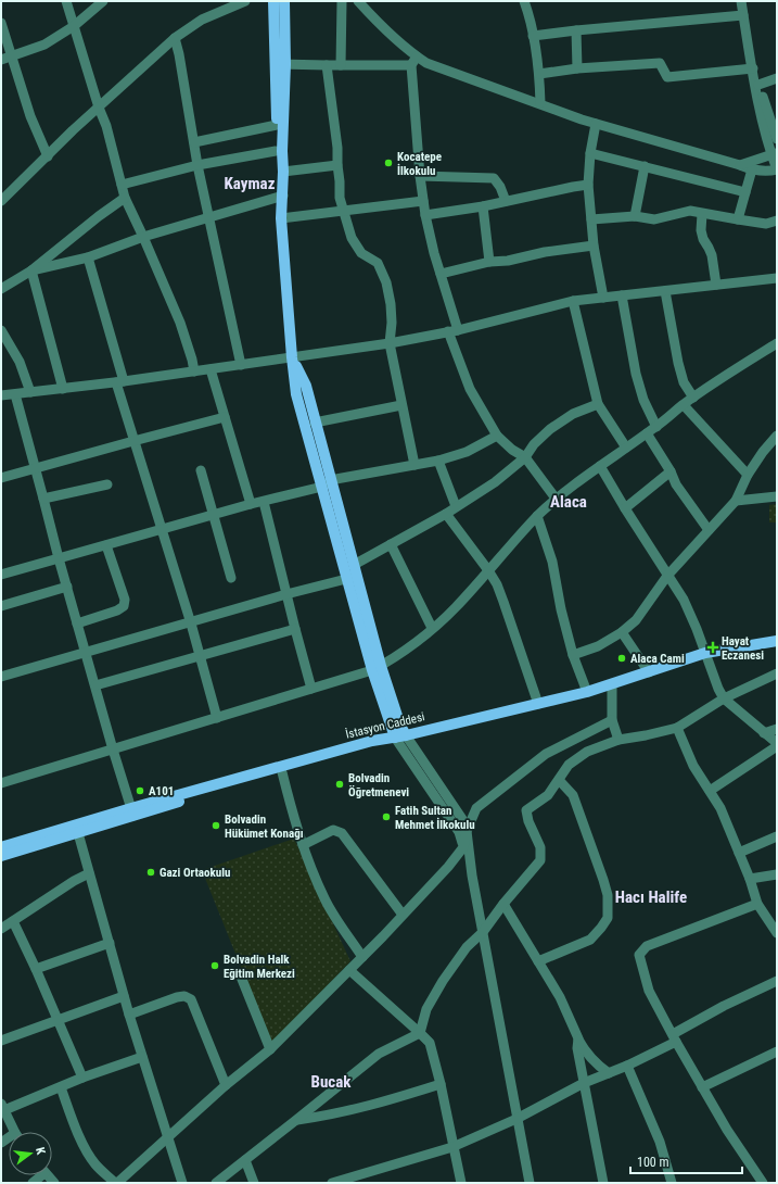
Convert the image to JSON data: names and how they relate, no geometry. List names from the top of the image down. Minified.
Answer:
{"streets":{"main road":["İstasyon Caddesi"]},"districts":["Kaymaz","Alaca","Hacı Halife","Bucak"],"places":{"other":["Kocatepe İlkokulu","Alaca Cami","Bolvadin Öğretmenevi","A101","Fatih Sultan Mehmet İlkokulu","Bolvadin Hükümet Konağı","Gazi Ortaokulu","Bolvadin Halk Eğitim Merkezi"],"health":["Hayat Eczanesi"]},"scale_bar":"100 m","north":"right"}
